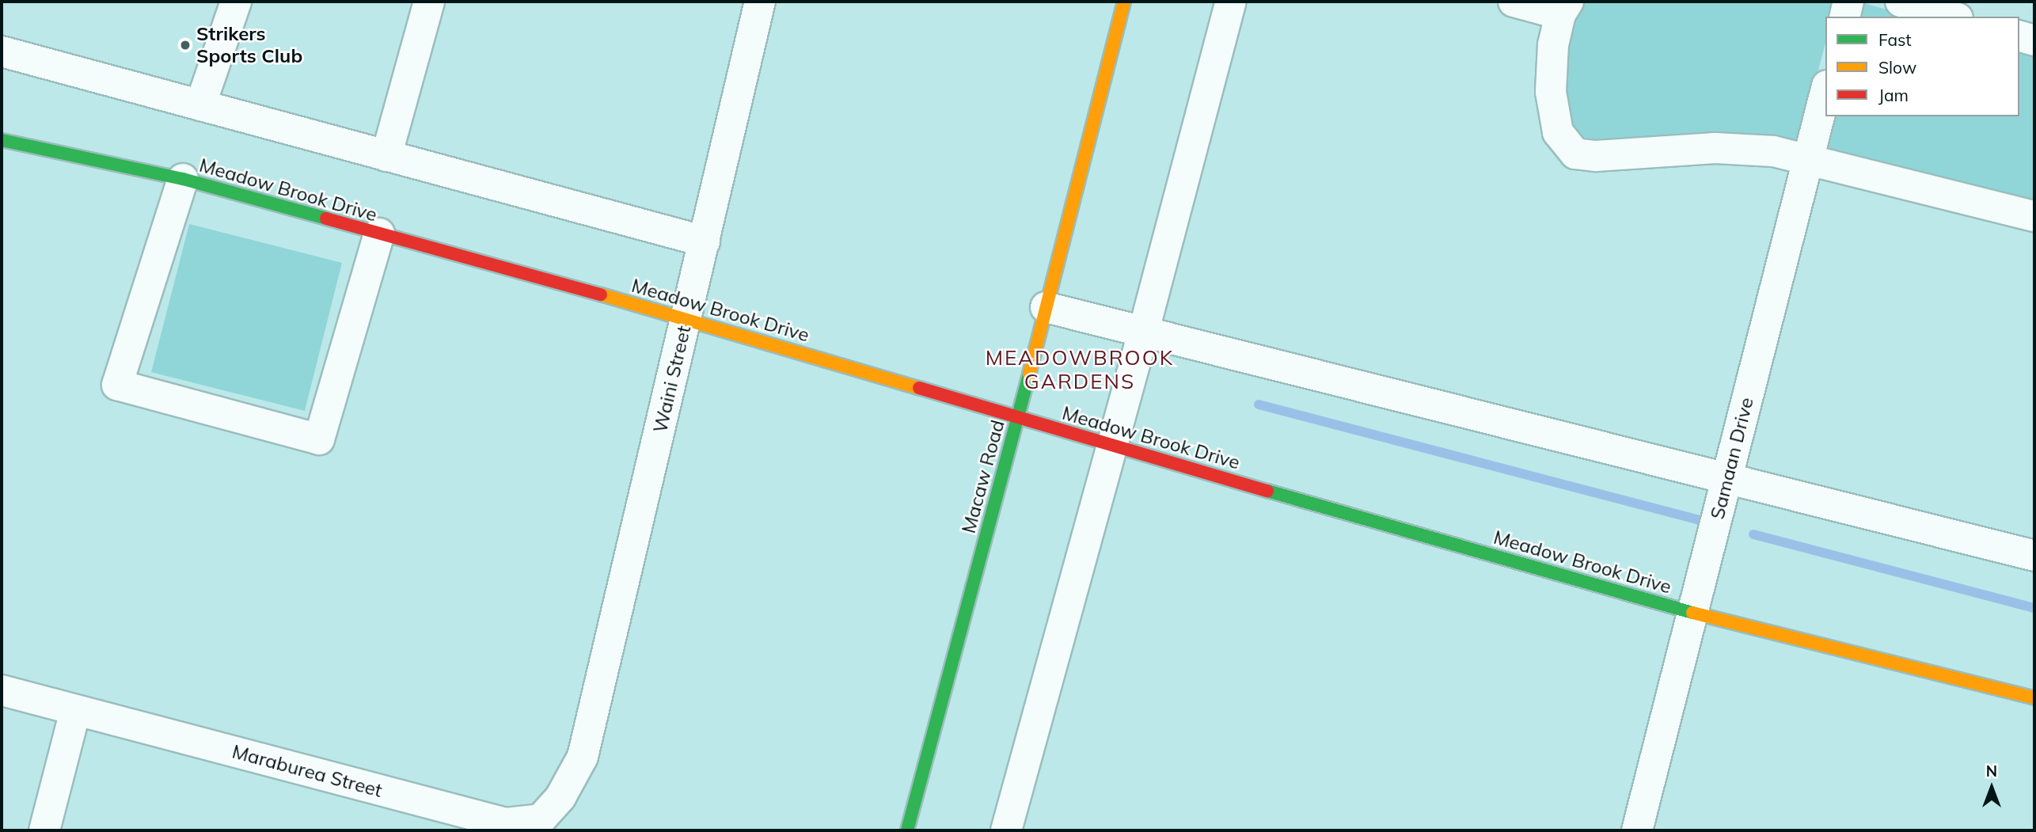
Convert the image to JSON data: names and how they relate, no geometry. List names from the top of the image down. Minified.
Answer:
{"streets":{"street":["Meadow Brook Drive","Waini Street","Samaan Drive","Macaw Road","Maraburea Street"]},"crossings":[["Meadow Brook Drive","Waini Street"],["Meadow Brook Drive","Samaan Drive"],["Meadow Brook Drive","Macaw Road"],["Waini Street","Maraburea Street"]],"districts":["MEADOWBROOK GARDENS"],"places":["Strikers Sports Club"],"legend":["Fast","Slow","Jam"],"north":"top"}
